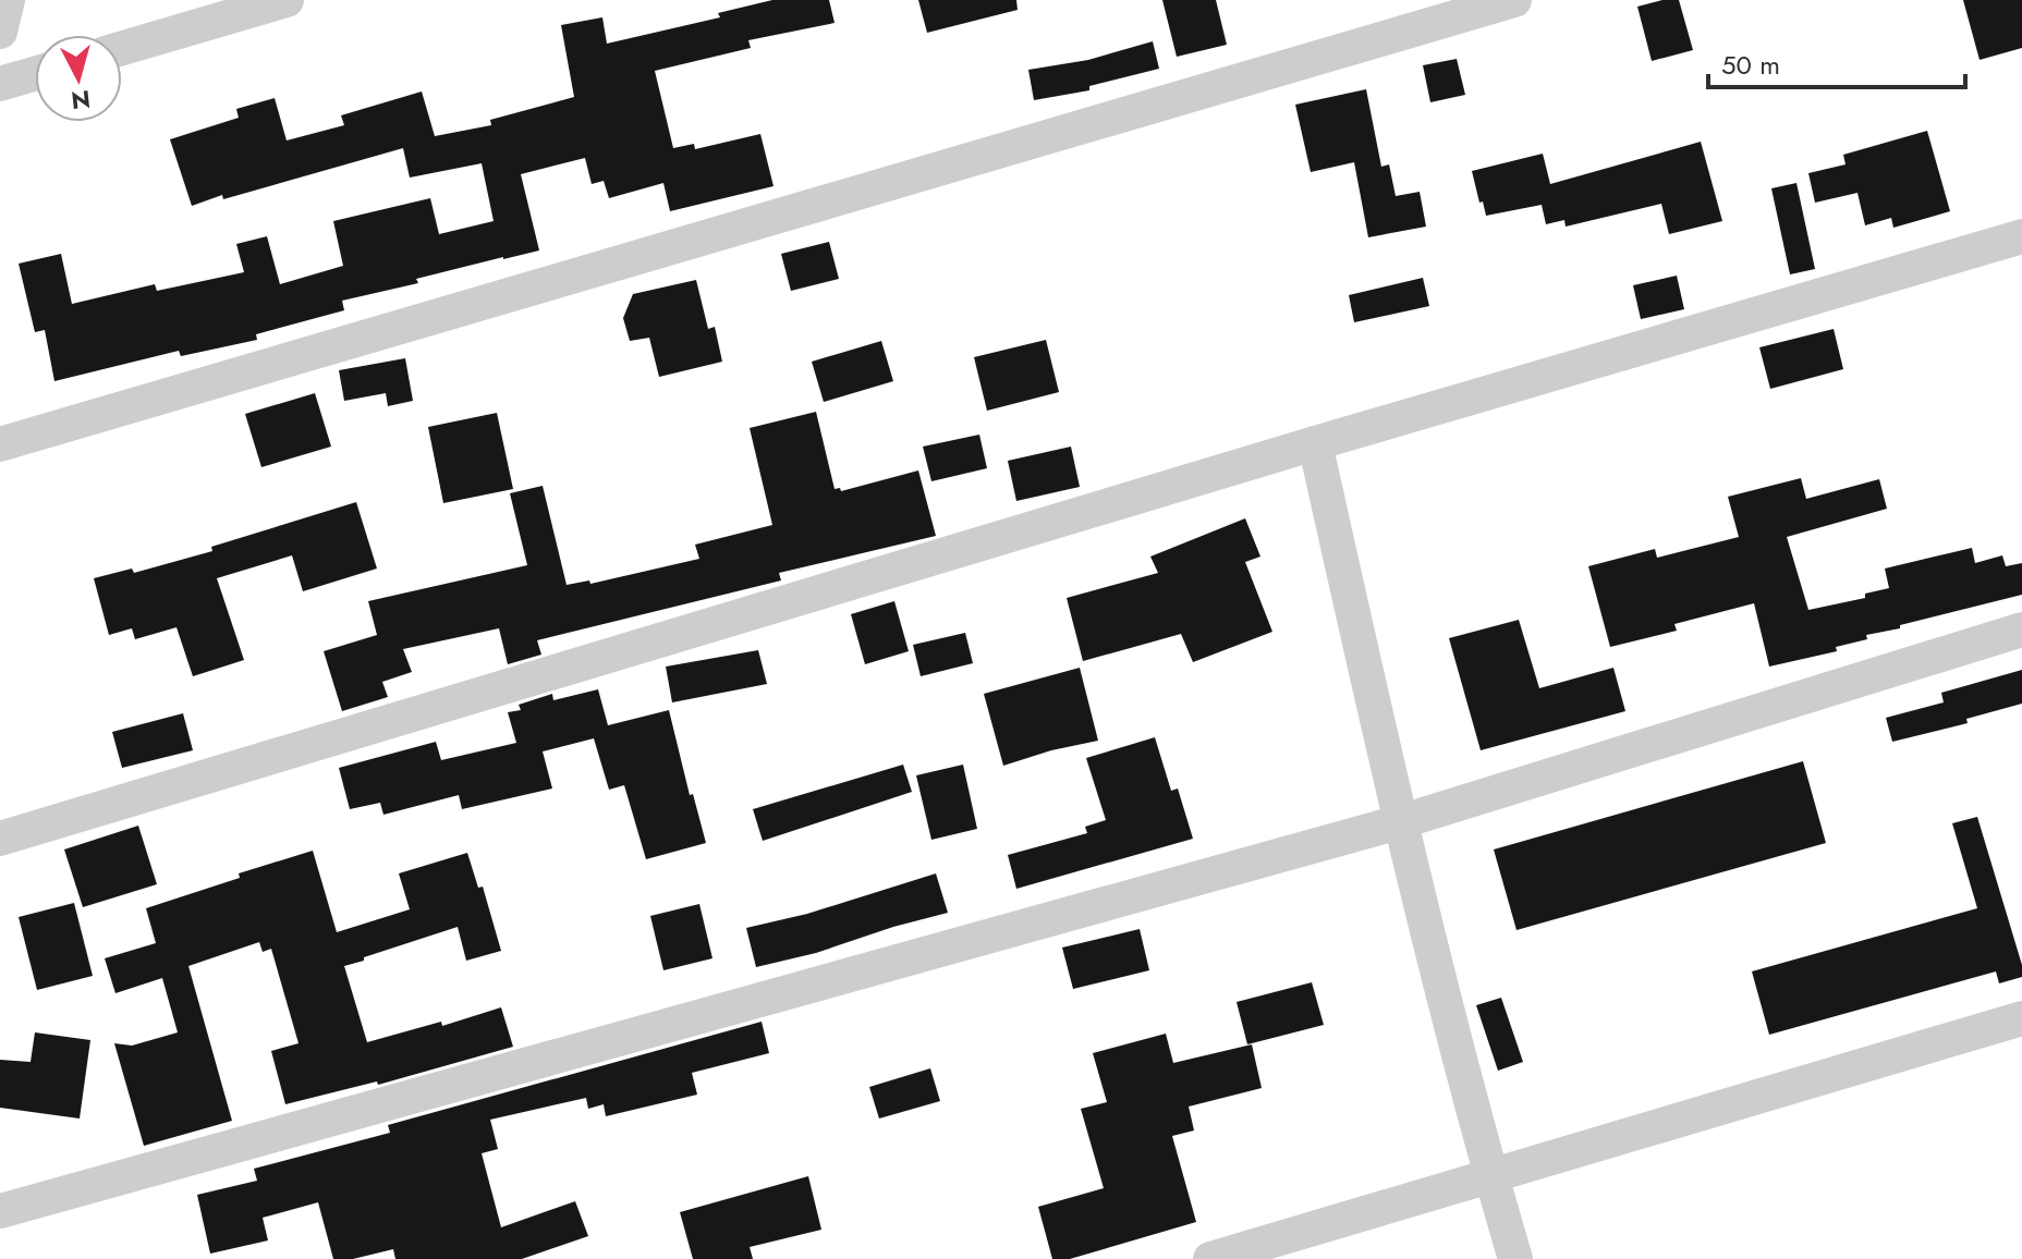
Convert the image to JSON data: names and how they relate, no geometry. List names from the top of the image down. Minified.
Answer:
{"scale_bar":"50 m","north":"bottom"}
